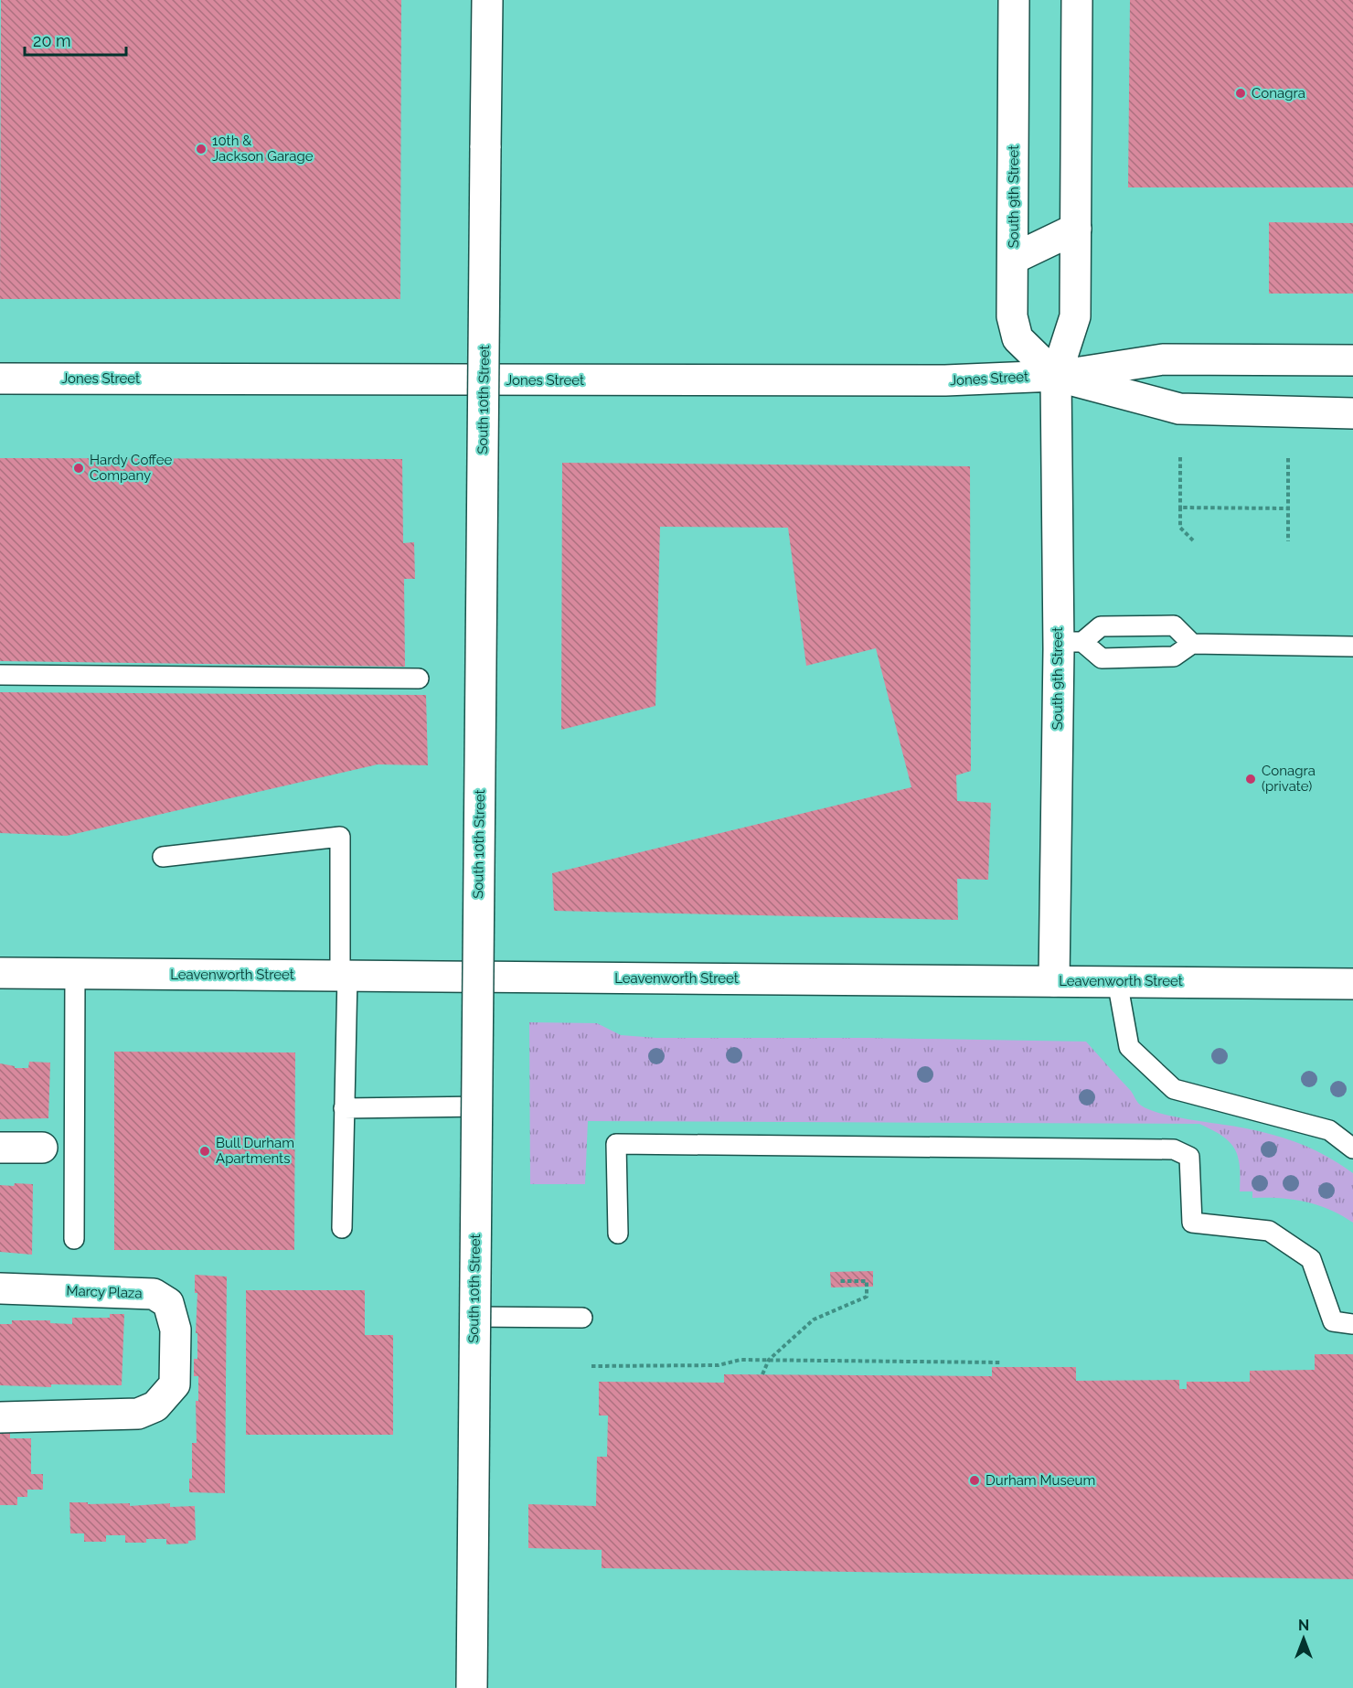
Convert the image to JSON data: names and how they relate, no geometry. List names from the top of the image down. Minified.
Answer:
{"streets":{"street":["South 9th Street","Jones Street","South 10th Street","Leavenworth Street","Marcy Plaza"]},"crossings":[["South 9th Street","Jones Street"],["South 9th Street","Leavenworth Street"]],"places":["Conagra","10th & Jackson Garage","Hardy Coffee Company","Conagra (private)","Bull Durham Apartments","Durham Museum"],"scale_bar":"20 m","north":"top"}
